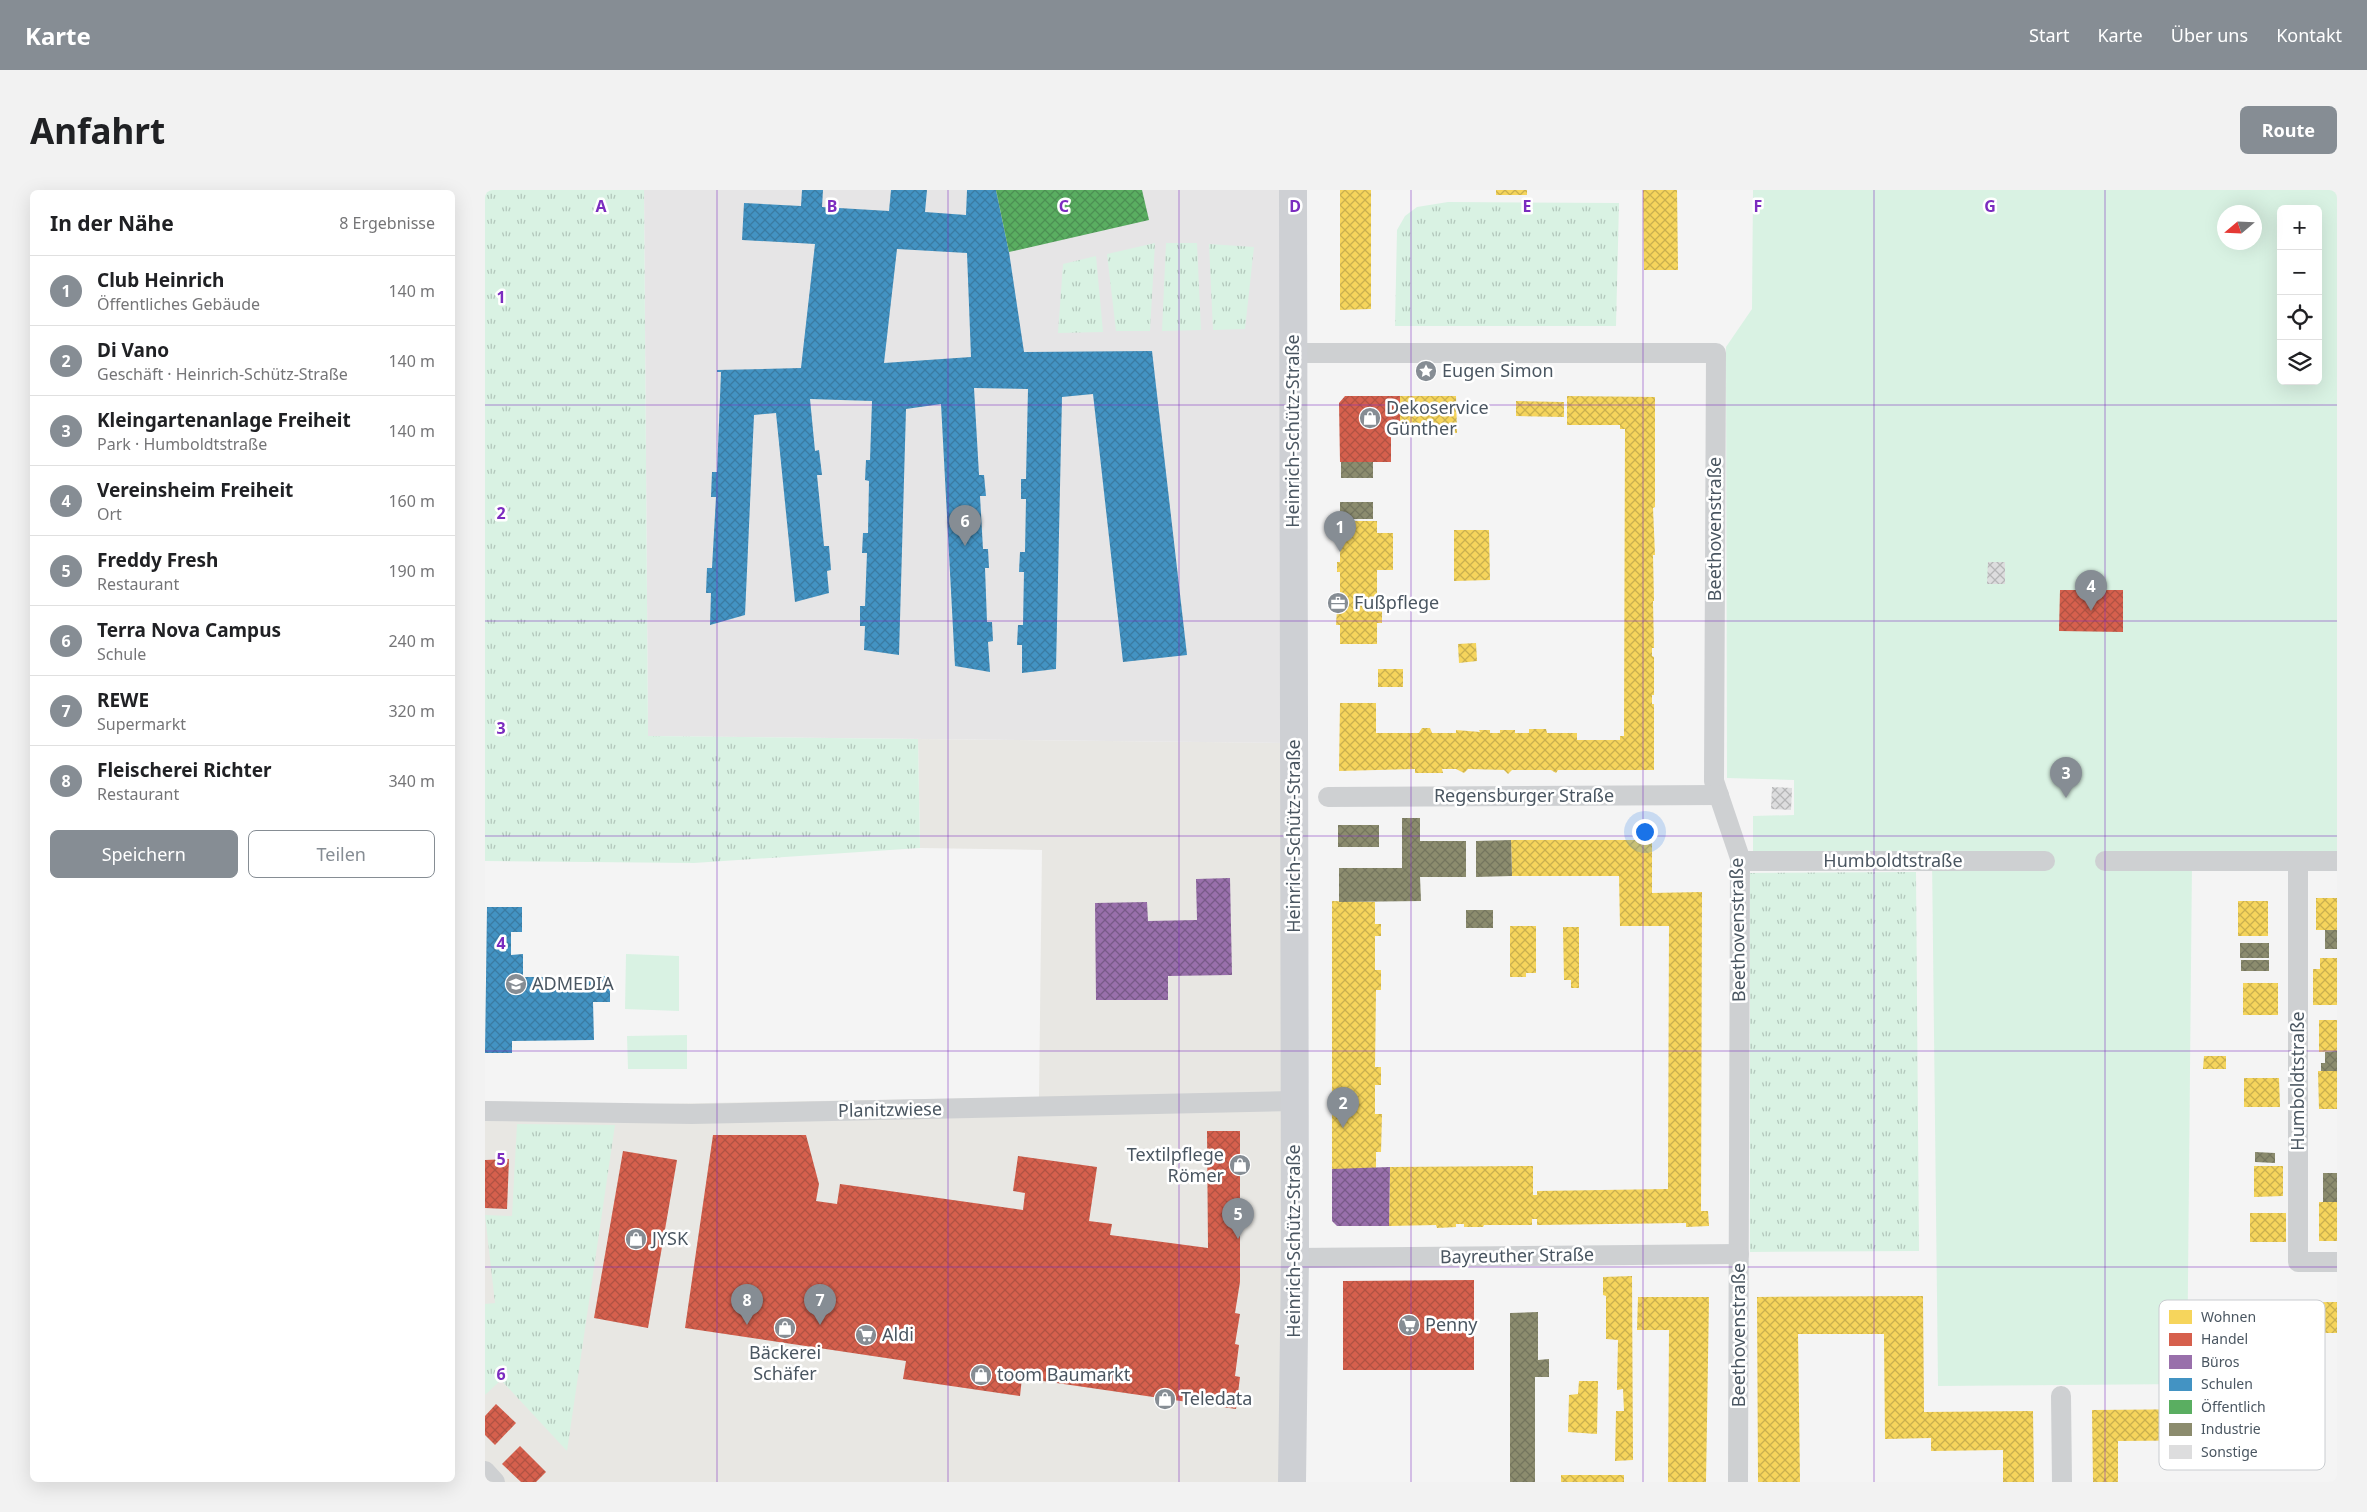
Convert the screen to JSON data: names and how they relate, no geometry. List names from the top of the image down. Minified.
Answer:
{"streets":{"main road":["Heinrich-Schütz-Straße"],"street":["Beethovenstraße","Regensburger Straße","Humboldtstraße","Planitzwiese","Bayreuther Straße"]},"crossings":[["Heinrich-Schütz-Straße","Beethovenstraße"],["Heinrich-Schütz-Straße","Planitzwiese"],["Heinrich-Schütz-Straße","Bayreuther Straße"],["Beethovenstraße","Regensburger Straße"],["Beethovenstraße","Humboldtstraße"],["Beethovenstraße","Bayreuther Straße"]],"places":{"place":["Eugen Simon"],"shop":["Dekoservice Günther","Textilpflege Römer","JYSK","Bäckerei Schäfer","toom Baumarkt","Teledata"],"office":["Fußpflege"],"school or university":["ADMEDIA"],"supermarket":["Penny","Aldi"]},"legend":["Wohnen","Handel","Büros","Schulen","Öffentlich","Industrie","Sonstige"],"north":"left","page":{"header":"Karte","nav":["Start","Karte","Über uns","Kontakt"],"buttons":["Route",["Speichern","Teilen"]],"title":"Anfahrt","heading":["In der Nähe","8 Ergebnisse"],"map_buttons":["+","−"],"list":[{"mark":"1","name":"Club Heinrich","note":"Öffentliches Gebäude","value":"140 m"},{"mark":"2","name":"Di Vano","note":"Geschäft · Heinrich-Schütz-Straße","value":"140 m"},{"mark":"3","name":"Kleingartenanlage Freiheit","note":"Park · Humboldtstraße","value":"140 m"},{"mark":"4","name":"Vereinsheim Freiheit","note":"Ort","value":"160 m"},{"mark":"5","name":"Freddy Fresh","note":"Restaurant","value":"190 m"},{"mark":"6","name":"Terra Nova Campus","note":"Schule","value":"240 m"},{"mark":"7","name":"REWE","note":"Supermarkt","value":"320 m"},{"mark":"8","name":"Fleischerei Richter","note":"Restaurant","value":"340 m"}],"pins":["6","1","4","3","2","5","7","8"]},"grid":{"columns":["A","B","C","D","E","F","G"],"rows":["1","2","3","4","5","6"]}}
